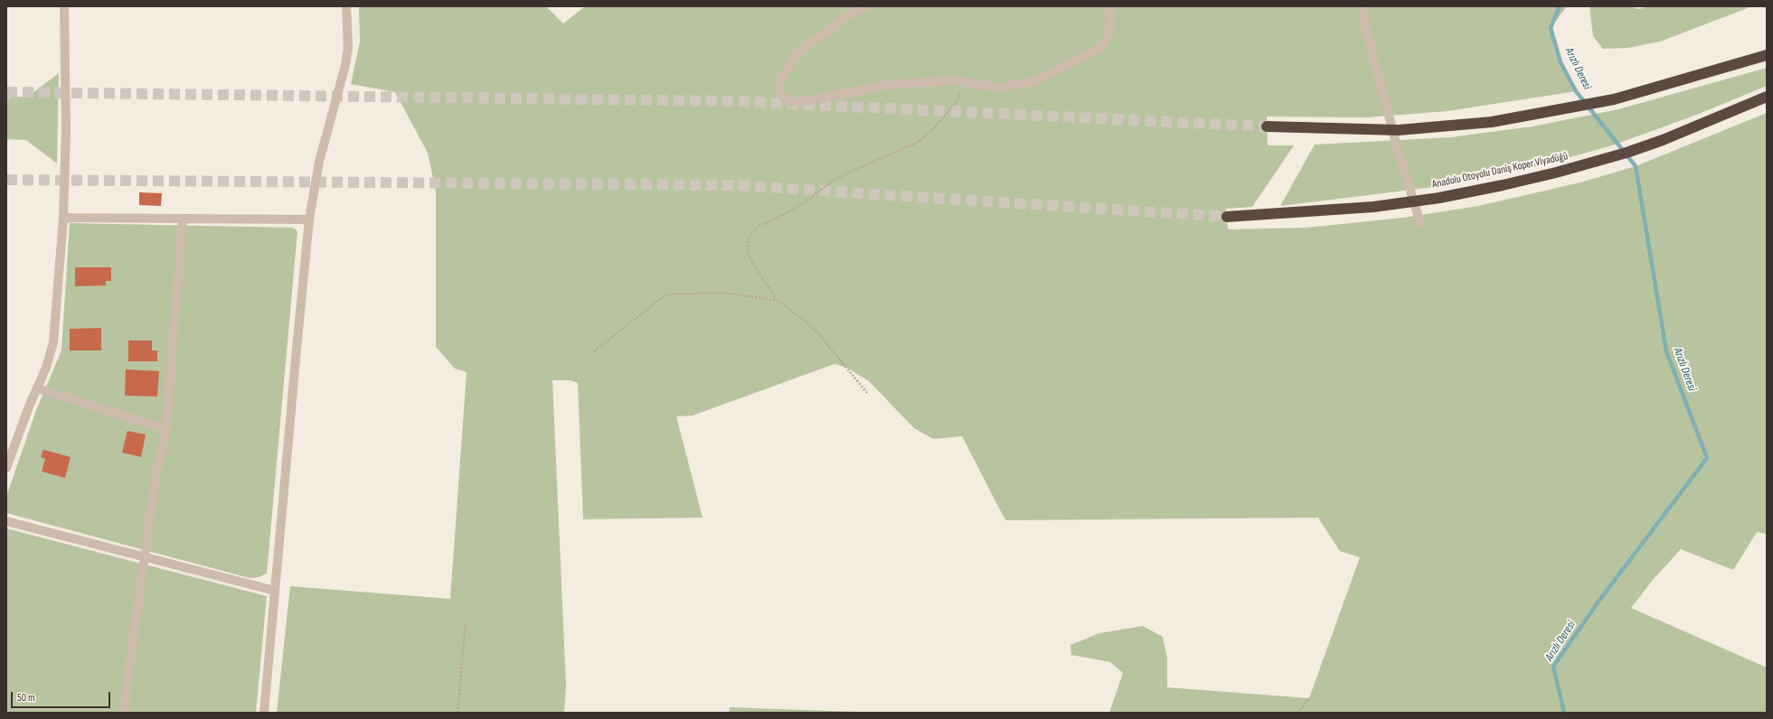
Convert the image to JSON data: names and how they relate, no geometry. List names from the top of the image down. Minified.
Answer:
{"streets":{"highway":["Anadolu Otoyolu Daniş Koper Viyadüğü"]},"water":["Arızlı Deresi"],"scale_bar":"50 m"}
